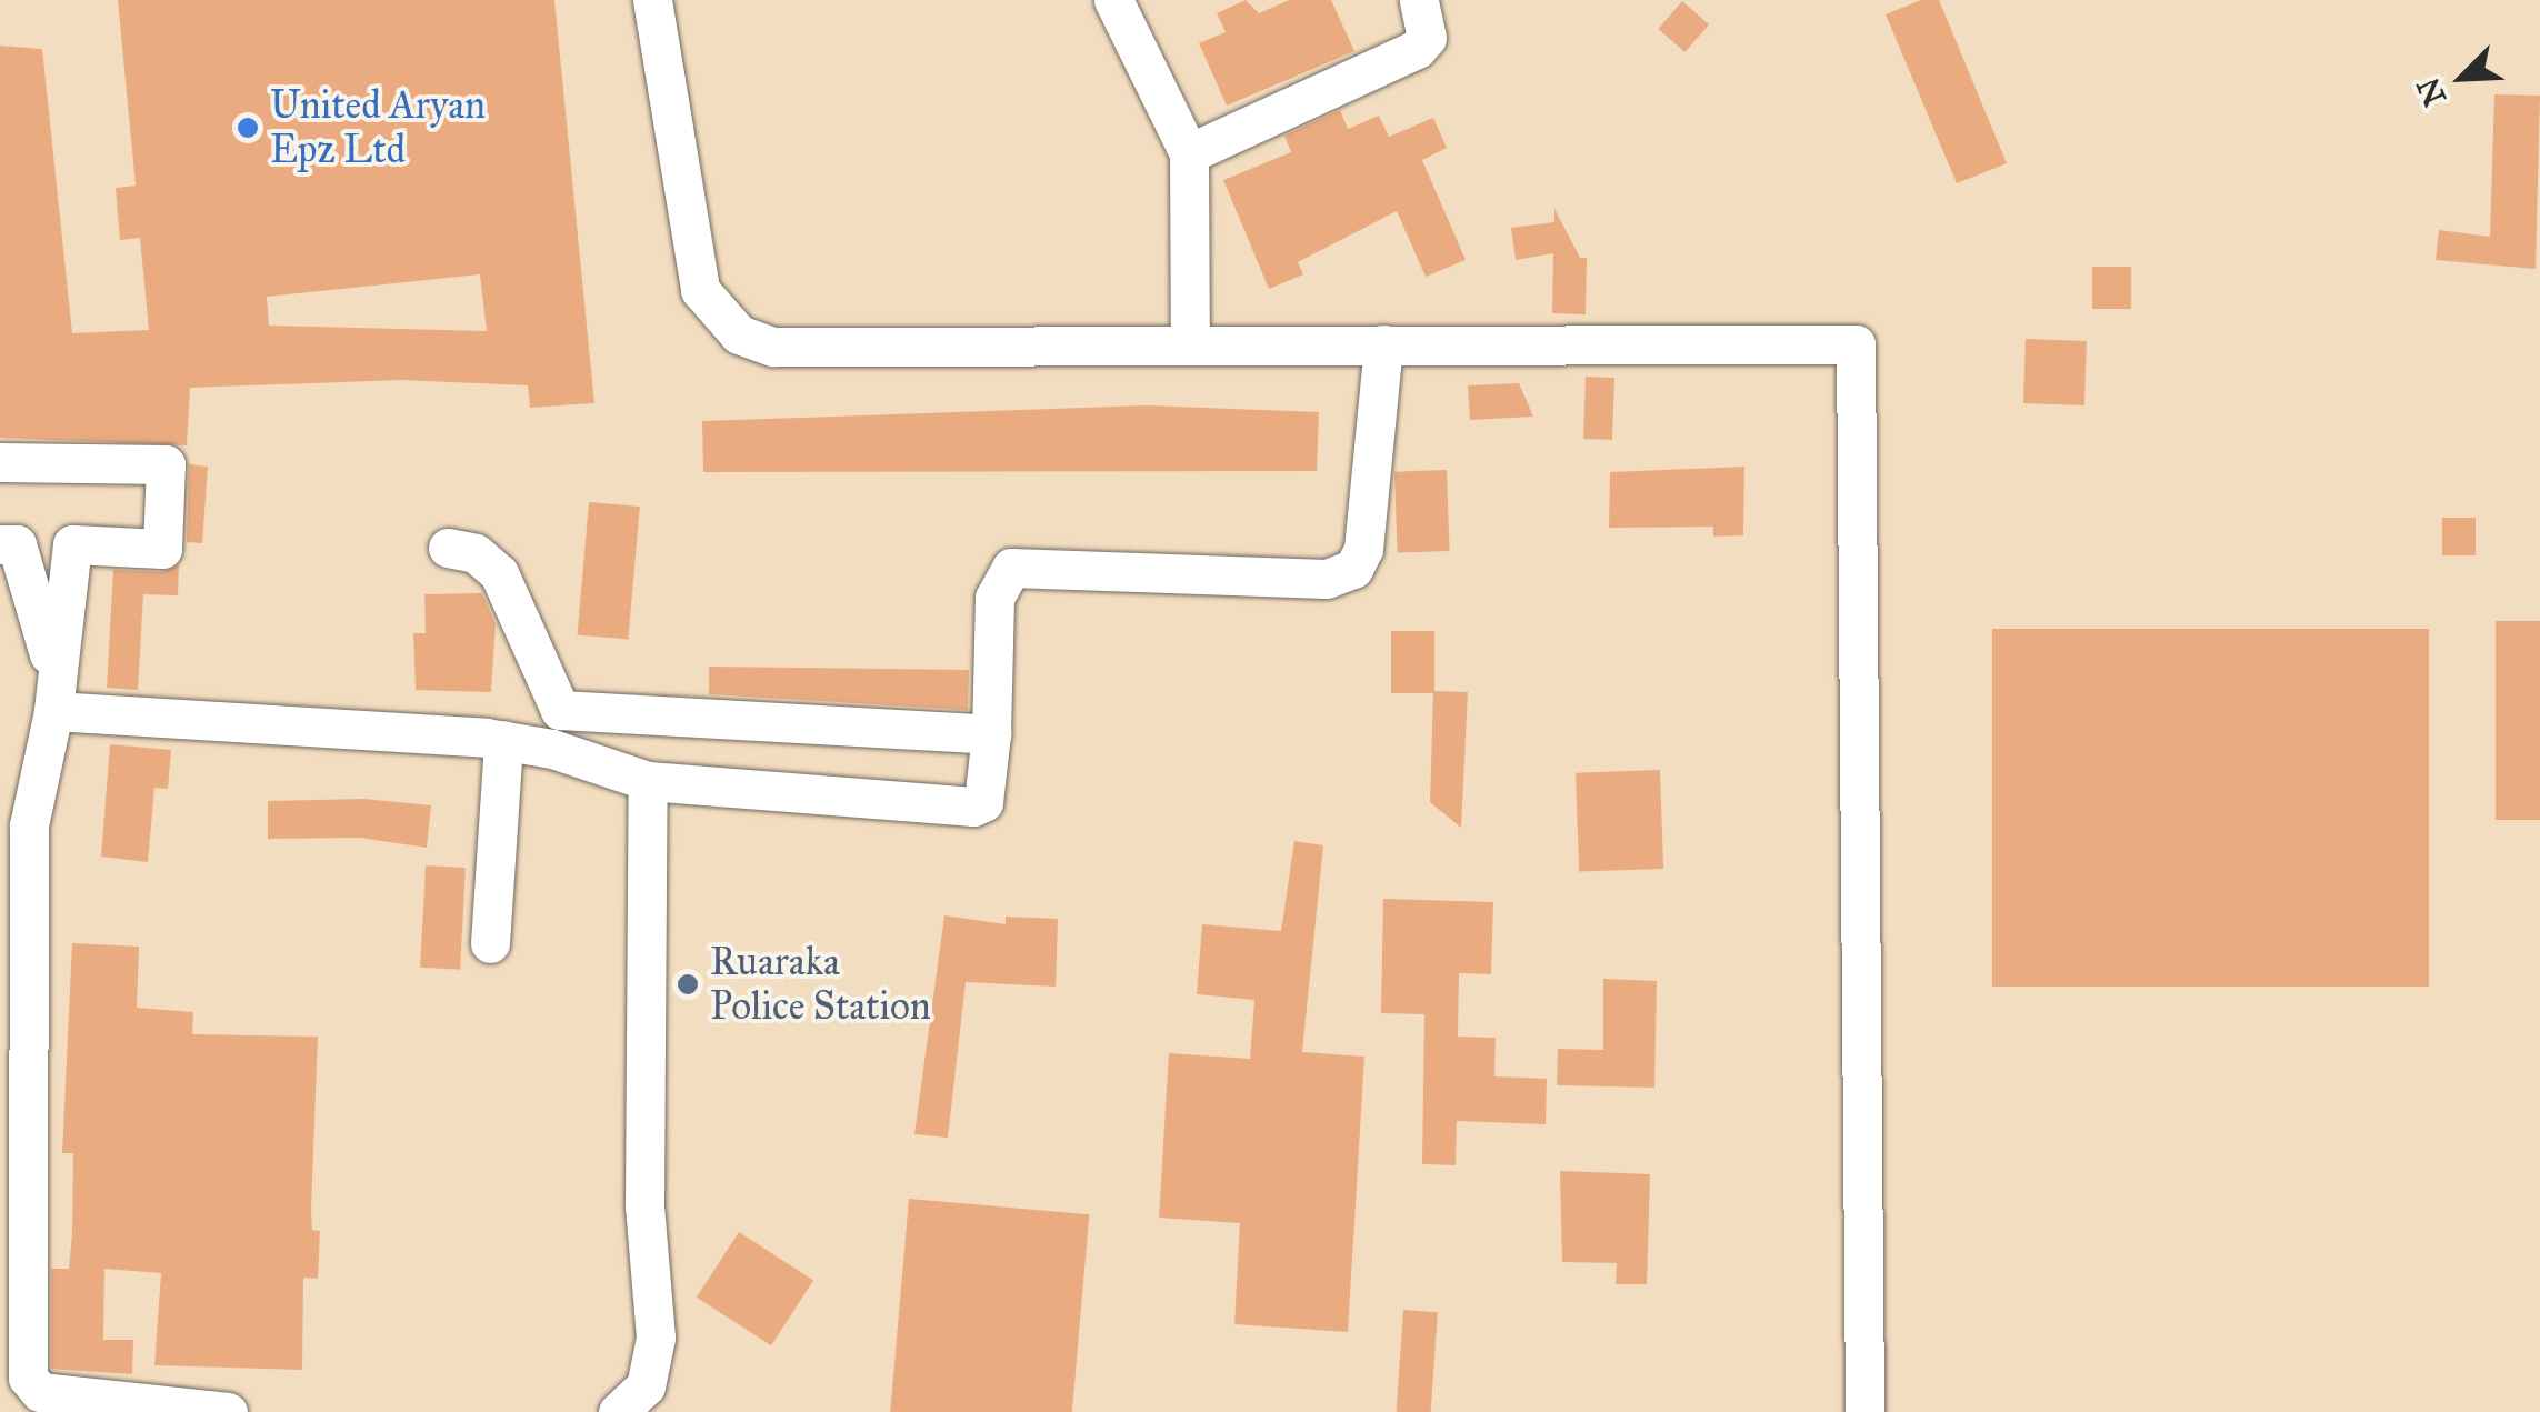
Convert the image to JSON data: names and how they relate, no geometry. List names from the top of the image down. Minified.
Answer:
{"places":["United Aryan Epz Ltd","Ruaraka Police Station"],"north":"bottom left"}
